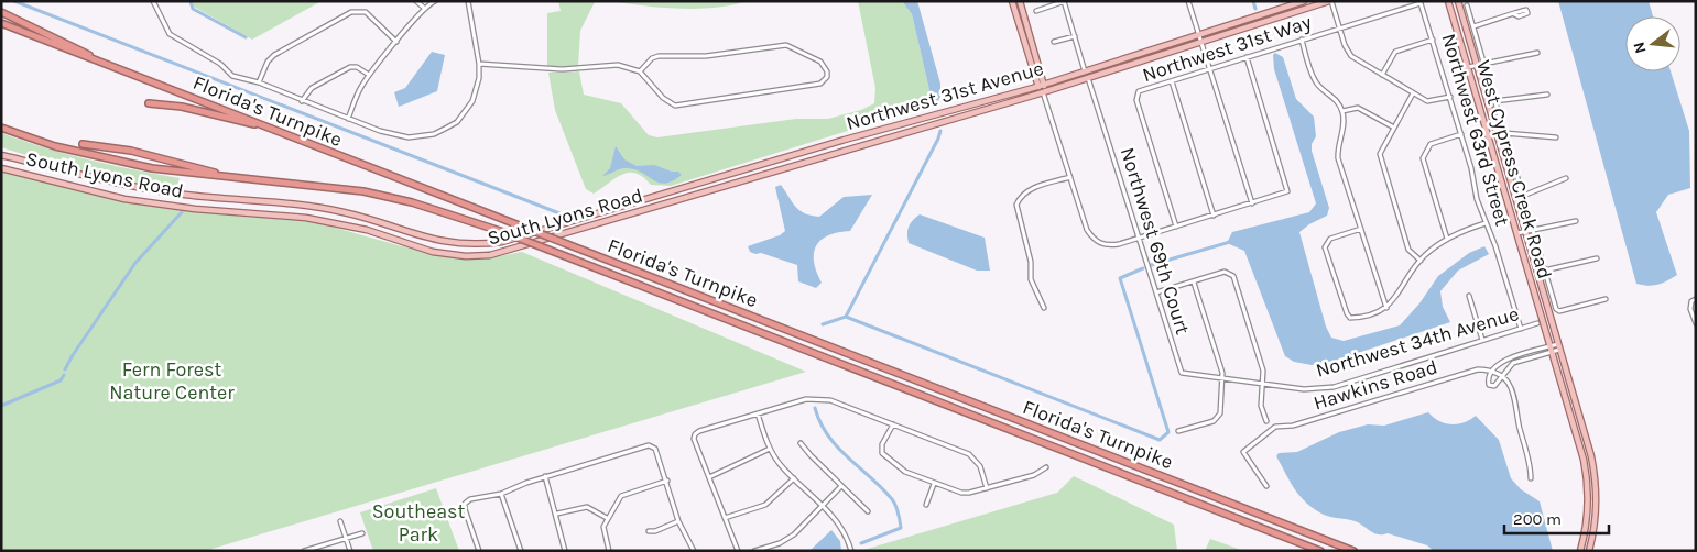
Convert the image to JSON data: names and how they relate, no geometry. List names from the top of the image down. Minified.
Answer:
{"streets":{"highway":["Florida's Turnpike"],"main road":["Northwest 31st Avenue","West Cypress Creek Road","South Lyons Road"],"street":["Northwest 31st Way","Northwest 63rd Street","Northwest 69th Court","Northwest 34th Avenue","Hawkins Road"]},"crossings":[["Northwest 31st Way","Northwest 63rd Street"],["Northwest 31st Avenue","South Lyons Road"],["Northwest 31st Avenue","Northwest 69th Court"],["Northwest 63rd Street","Northwest 34th Avenue"],["Northwest 69th Court","Northwest 34th Avenue"]],"parks":["Fern Forest Nature Center","Southeast Park"],"scale_bar":"200 m","north":"left"}
